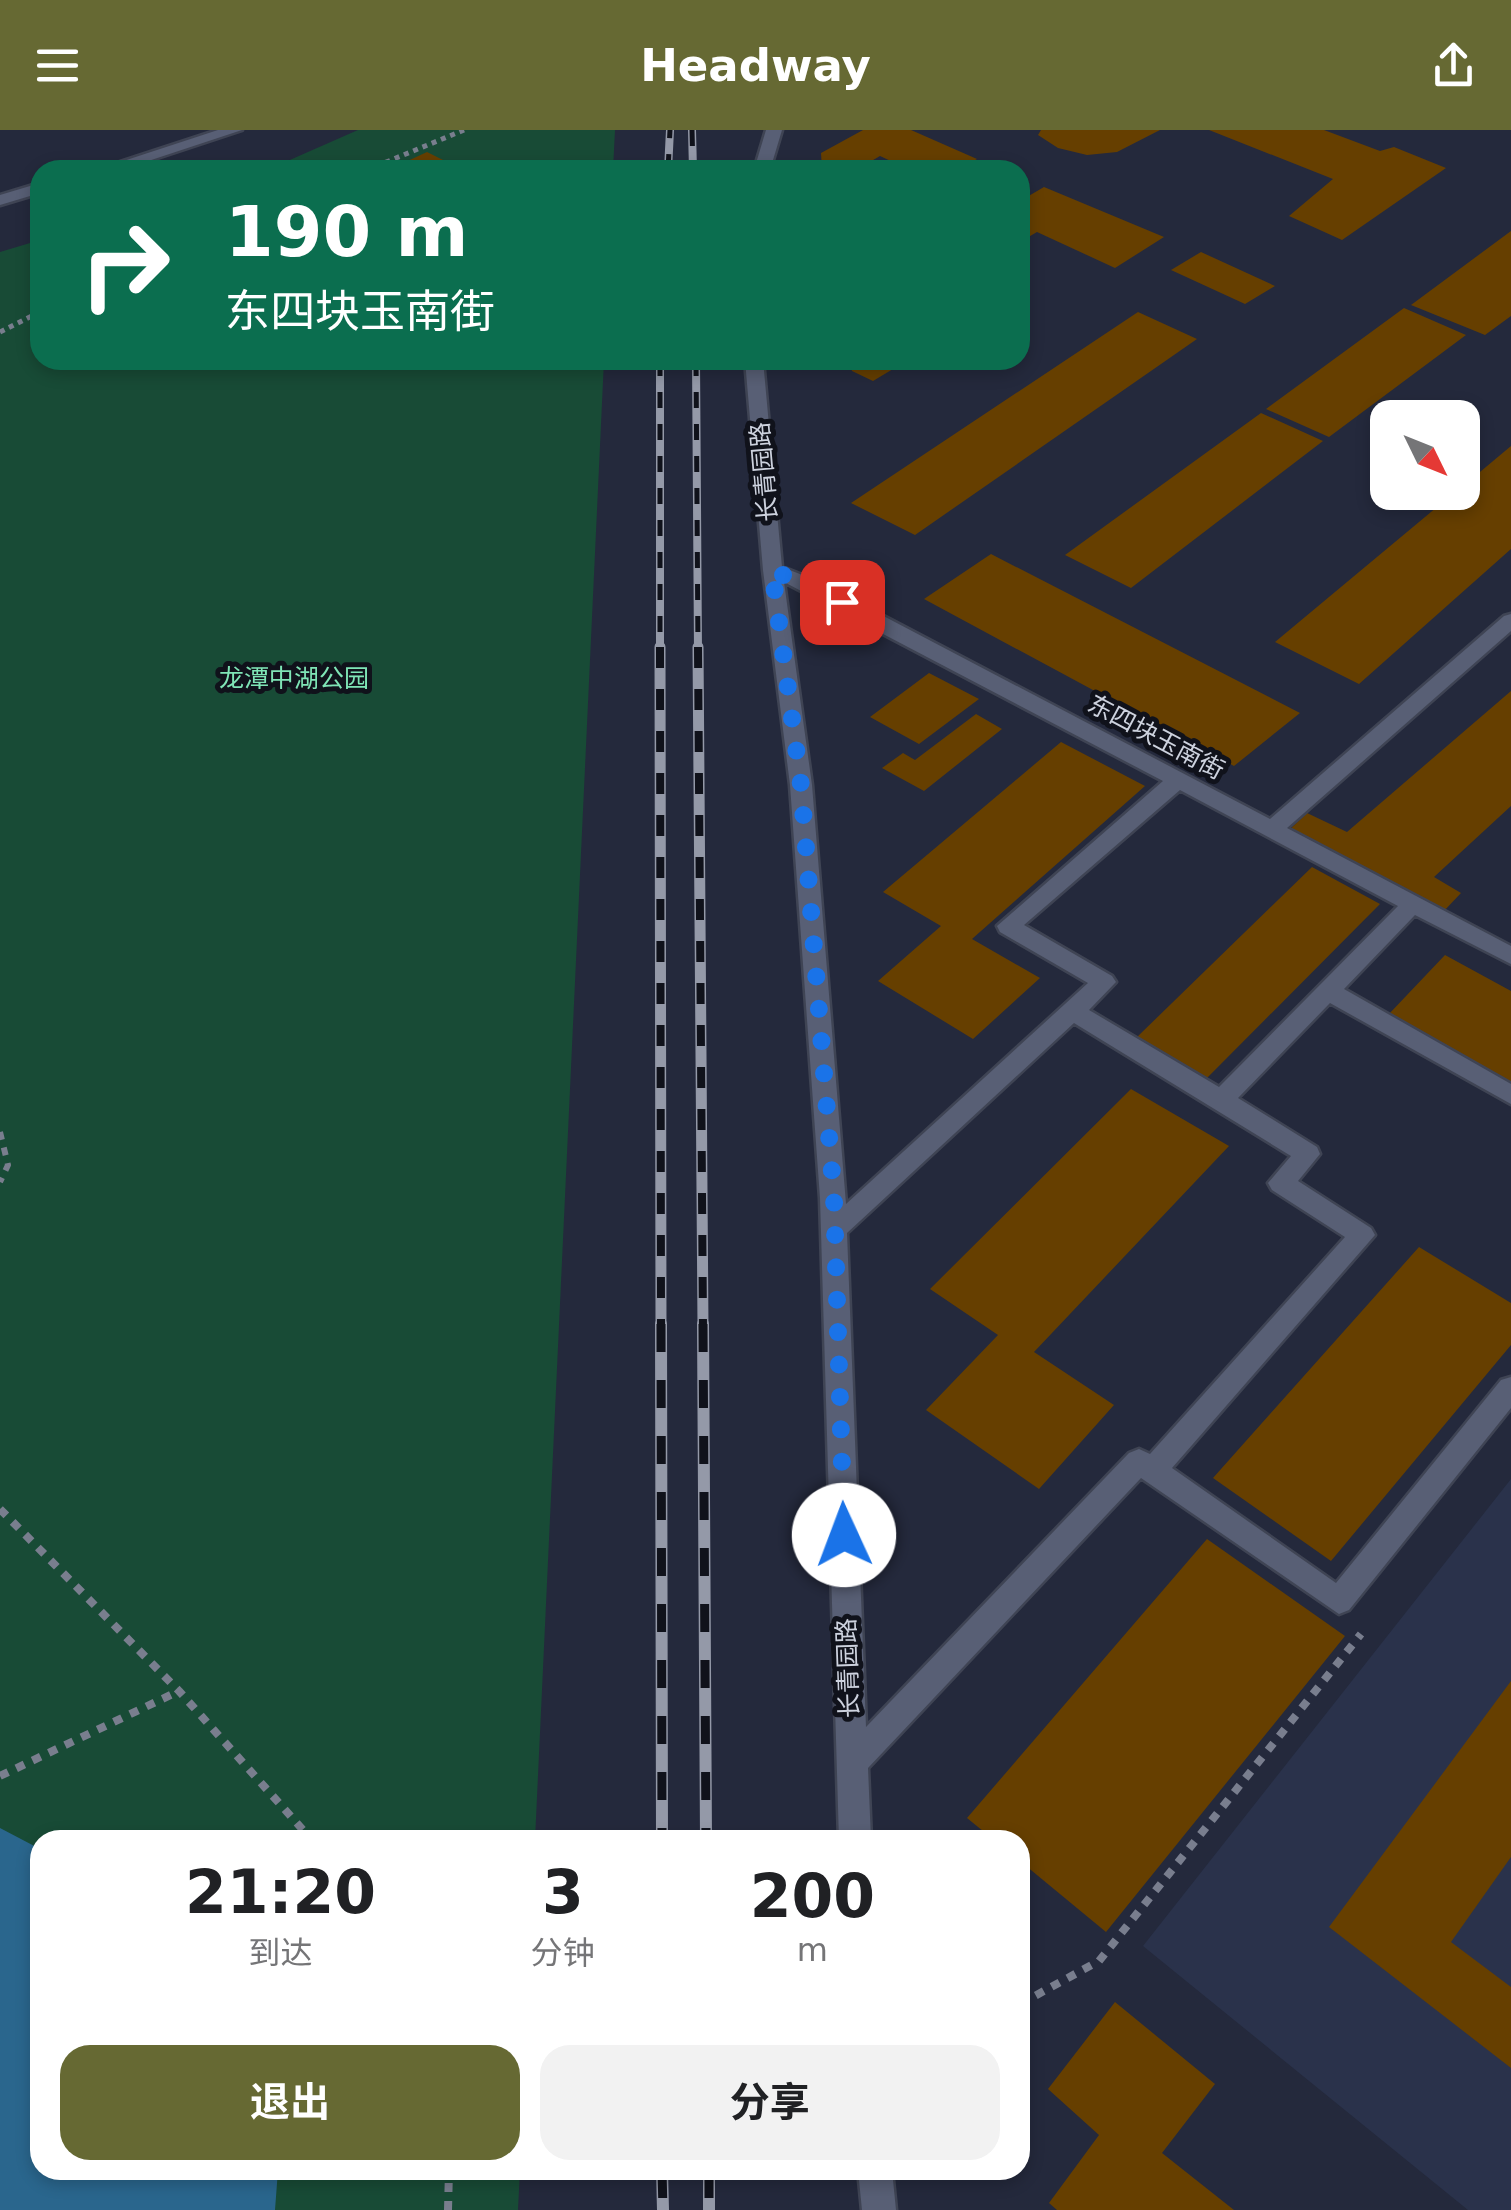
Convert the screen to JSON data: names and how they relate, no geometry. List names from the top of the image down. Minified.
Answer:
{"streets":{"street":["长青园路","东四块玉南街"]},"crossings":[["长青园路","东四块玉南街"]],"parks":["龙潭中湖公园"],"north":"bottom right","page":{"header":"Headway","turn":["190 m","东四块玉南街"],"eta":["21:20","到达","3","分钟","200","m"],"buttons":["退出","分享"]}}
